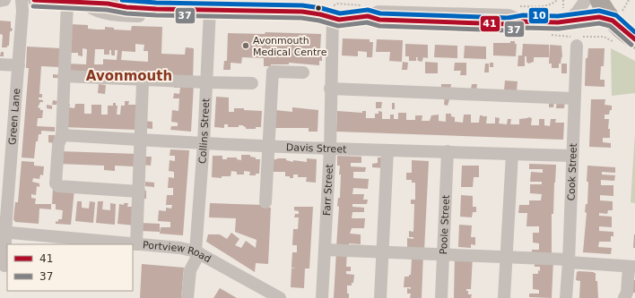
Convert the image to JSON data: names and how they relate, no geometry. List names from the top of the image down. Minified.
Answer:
{"streets":{"street":["Green Lane","Collins Street","Davis Street","Cook Street","Farr Street","Poole Street","Portview Road"]},"crossings":[["Green Lane","Portview Road"],["Collins Street","Davis Street"],["Collins Street","Portview Road"],["Davis Street","Cook Street"],["Davis Street","Farr Street"],["Davis Street","Poole Street"]],"districts":["Avonmouth"],"places":["Avonmouth Medical Centre"],"lines":["transit line 41","transit line 10","transit line 37"],"legend":["41","37"]}
